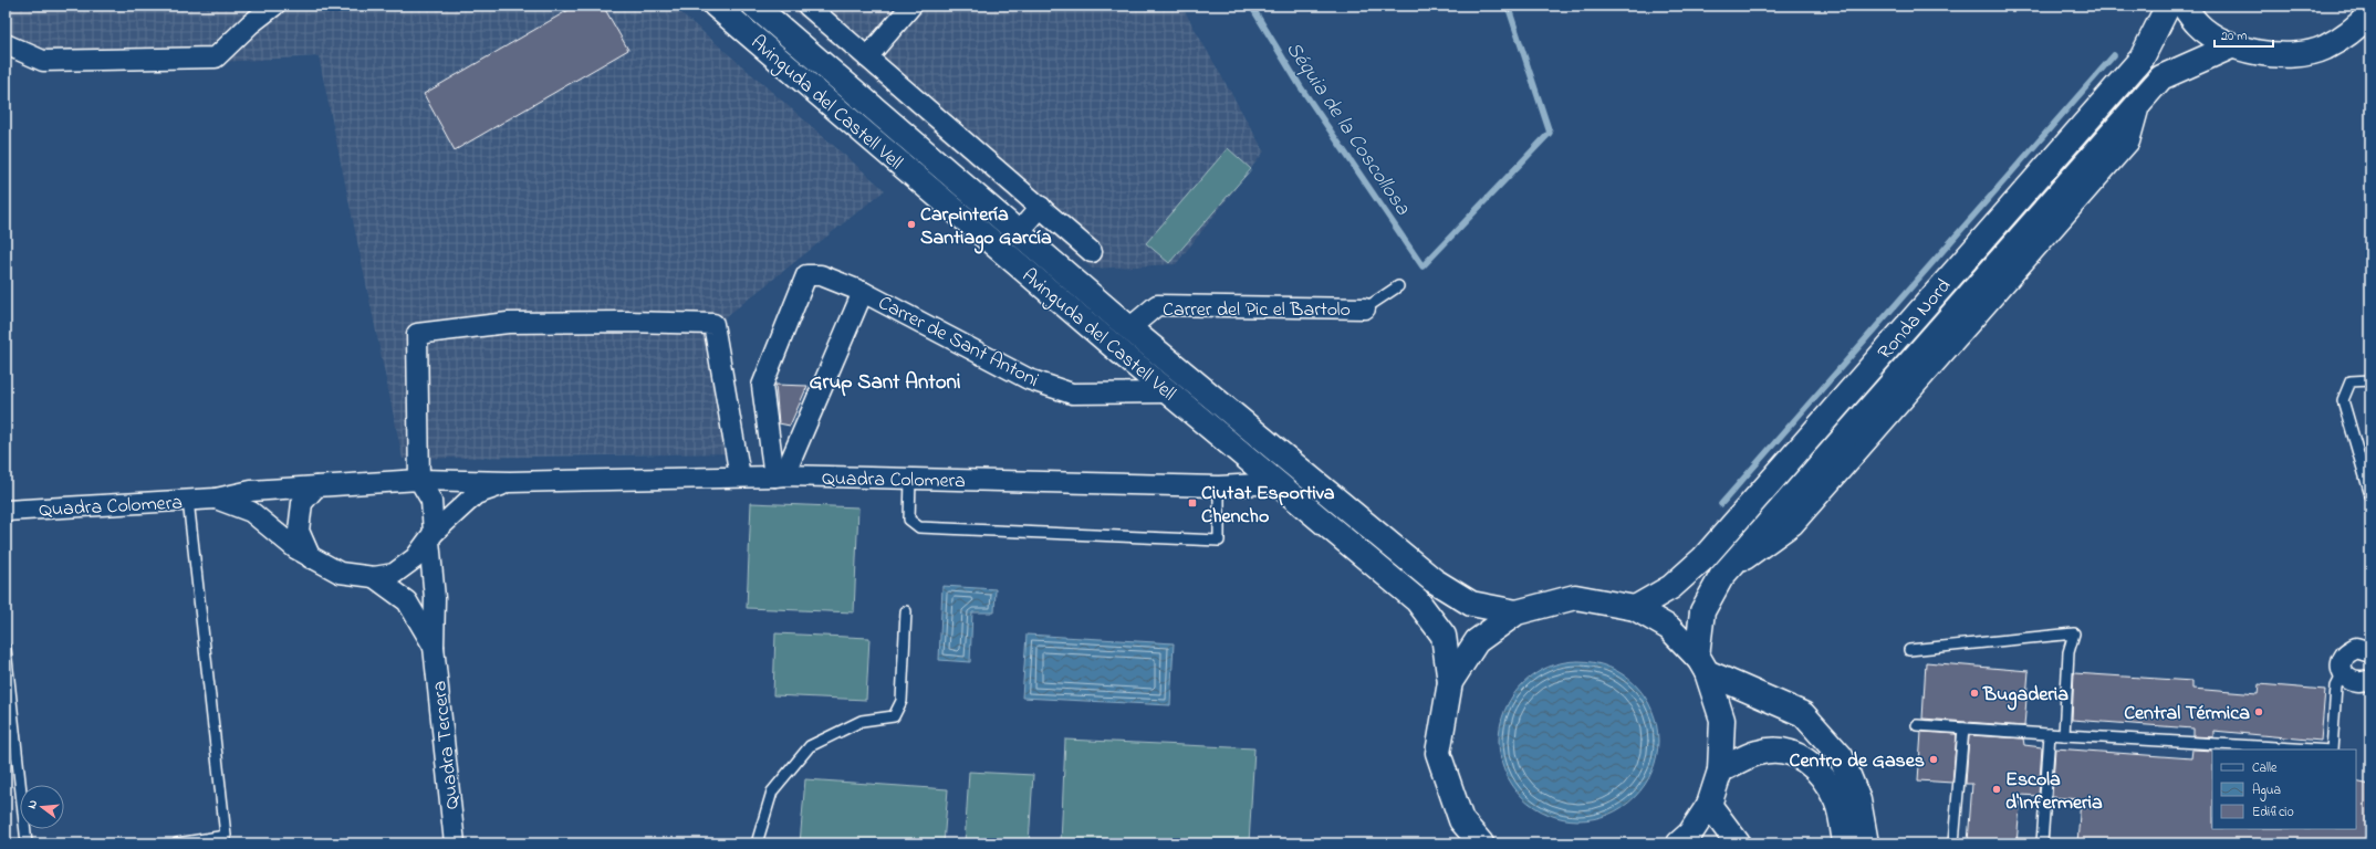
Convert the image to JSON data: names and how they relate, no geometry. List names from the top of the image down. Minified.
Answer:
{"streets":{"main road":["Avinguda del Castell Vell","Ronda Nord"],"street":["Carrer del Pic el Bartolo","Carrer de Sant Antoni","Quadra Colomera","Quadra Tercera"]},"crossings":[["Avinguda del Castell Vell","Carrer del Pic el Bartolo"],["Avinguda del Castell Vell","Carrer de Sant Antoni"],["Avinguda del Castell Vell","Quadra Colomera"],["Carrer de Sant Antoni","Quadra Colomera"],["Quadra Colomera","Quadra Tercera"]],"districts":["Grup Sant Antoni"],"water":["Séquia de la Coscollosa"],"places":{"other":["Carpintería Santiago García","Bugaderia","Central Térmica","Centro de Gases","Escola d'Infermeria"],"transit":["Ciutat Esportiva Chencho"]},"legend":["Calle","Agua","Edificio"],"scale_bar":"20 m","north":"left"}
